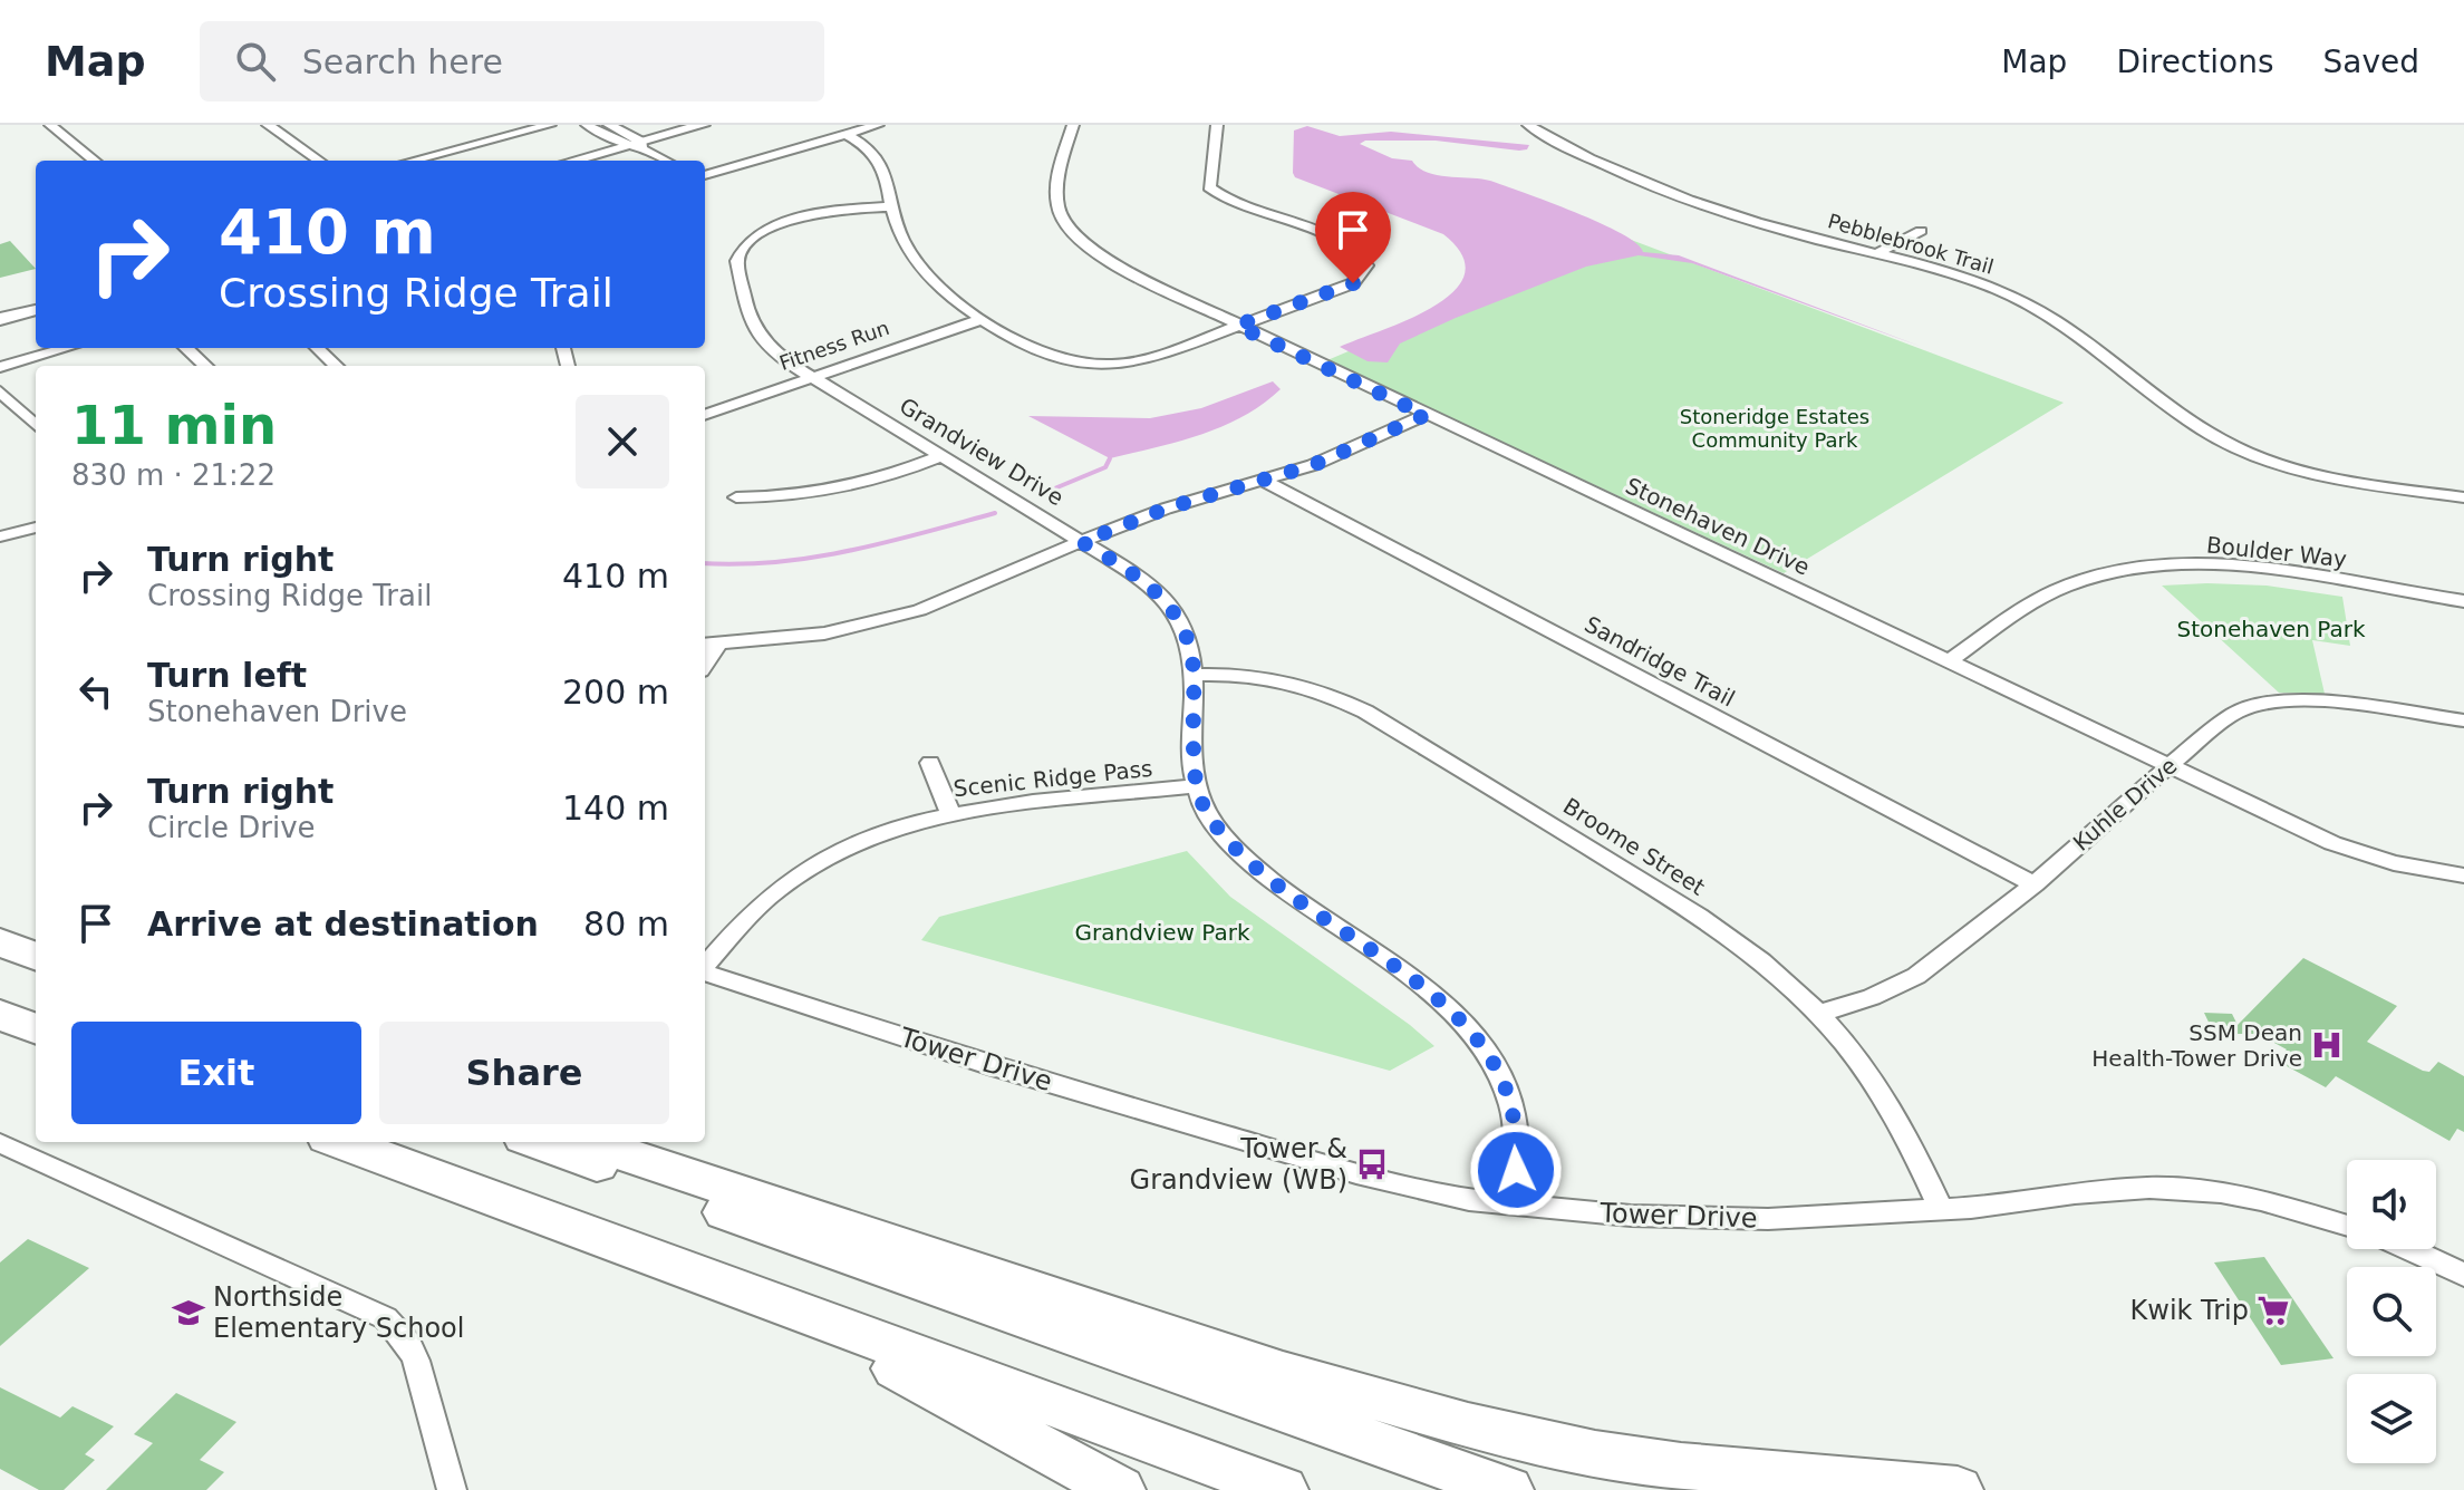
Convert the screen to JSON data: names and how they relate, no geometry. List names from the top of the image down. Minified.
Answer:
{"streets":{"street":["Pebblebrook Trail","Fitness Run","Grandview Drive","Stonehaven Drive","Boulder Way","Sandridge Trail","Scenic Ridge Pass","Kuhle Drive","Broome Street","Tower Drive"]},"crossings":[["Fitness Run","Grandview Drive"],["Grandview Drive","Scenic Ridge Pass"],["Grandview Drive","Broome Street"],["Grandview Drive","Tower Drive"],["Stonehaven Drive","Boulder Way"],["Stonehaven Drive","Kuhle Drive"],["Sandridge Trail","Kuhle Drive"],["Kuhle Drive","Broome Street"],["Broome Street","Tower Drive"]],"parks":["Stoneridge Estates Community Park","Stonehaven Park","Grandview Park"],"places":{"hospital":["SSM Dean Health-Tower Drive"],"bus stop":["Tower & Grandview (WB)"],"supermarket":["Kwik Trip"],"school or university":["Northside Elementary School"]},"page":{"header":"Map","search":"Search here","nav":["Map","Directions","Saved"],"turn":["410 m","Crossing Ridge Trail"],"heading":["11 min","830 m · 21:22"],"list":[{"name":"Turn right","note":"Crossing Ridge Trail","value":"410 m"},{"name":"Turn left","note":"Stonehaven Drive","value":"200 m"},{"name":"Turn right","note":"Circle Drive","value":"140 m"},{"name":"Arrive at destination","value":"80 m"}],"buttons":["Exit","Share"]}}
